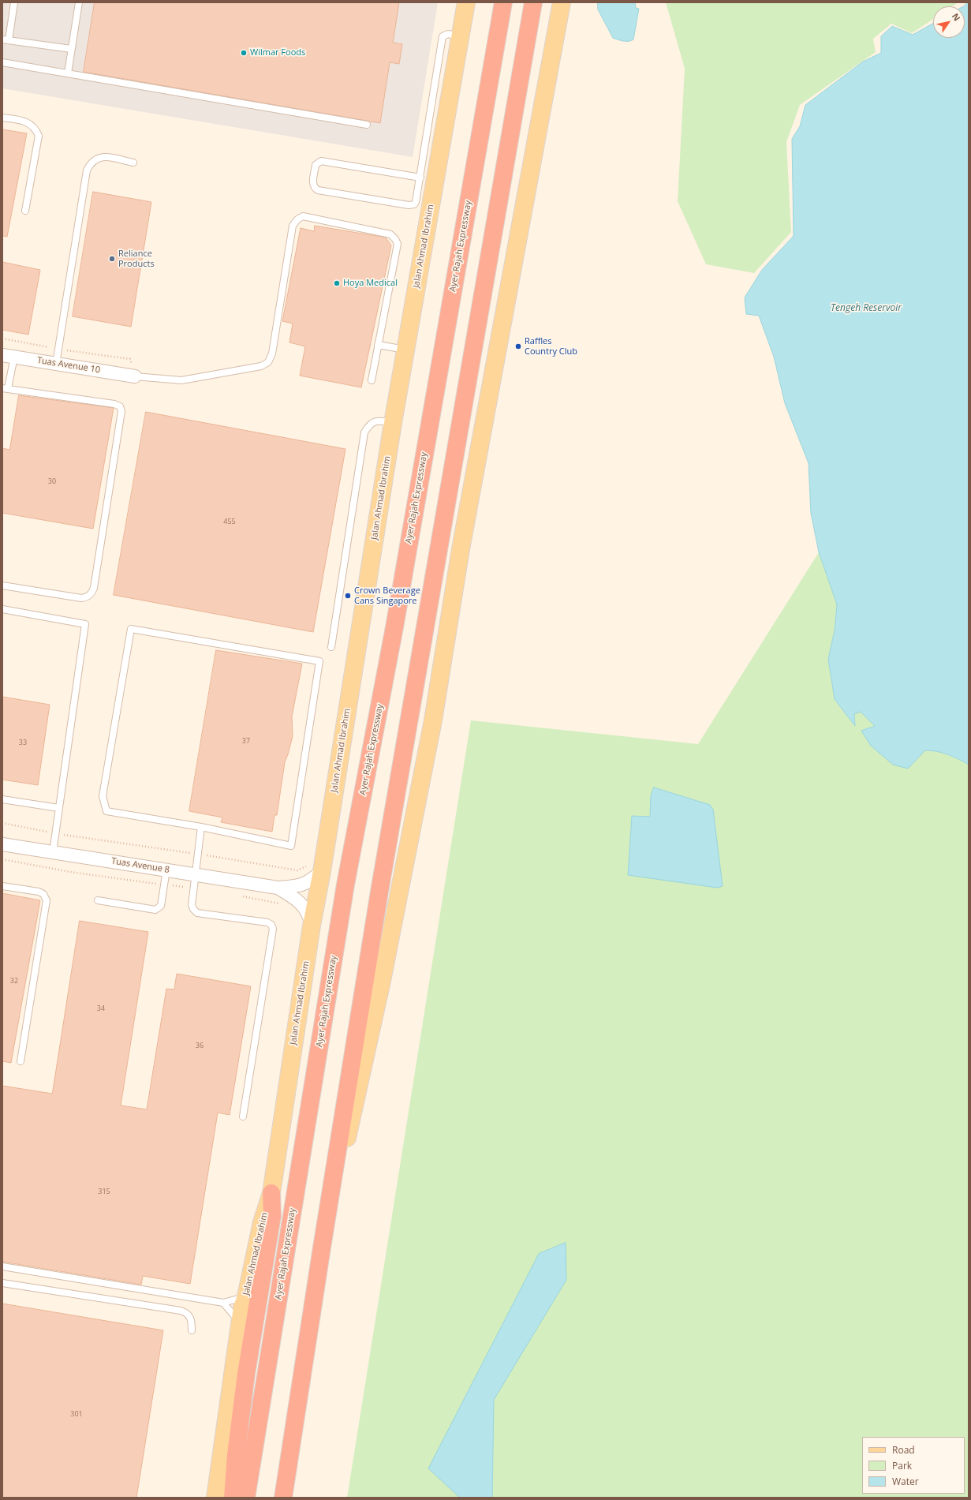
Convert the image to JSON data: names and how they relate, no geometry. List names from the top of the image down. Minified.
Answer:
{"streets":{"highway":["Ayer Rajah Expressway"],"main road":["Jalan Ahmad Ibrahim"],"street":["Tuas Avenue 10","Tuas Avenue 8"]},"crossings":[["Jalan Ahmad Ibrahim","Tuas Avenue 8"]],"water":["Tengeh Reservoir"],"places":["Wilmar Foods","Reliance Products","Hoya Medical","Raffles Country Club","Crown Beverage Cans Singapore"],"house_numbers":["30","455","37","33","32","34","36","315","301"],"legend":["Road","Park","Water"],"north":"top right"}
